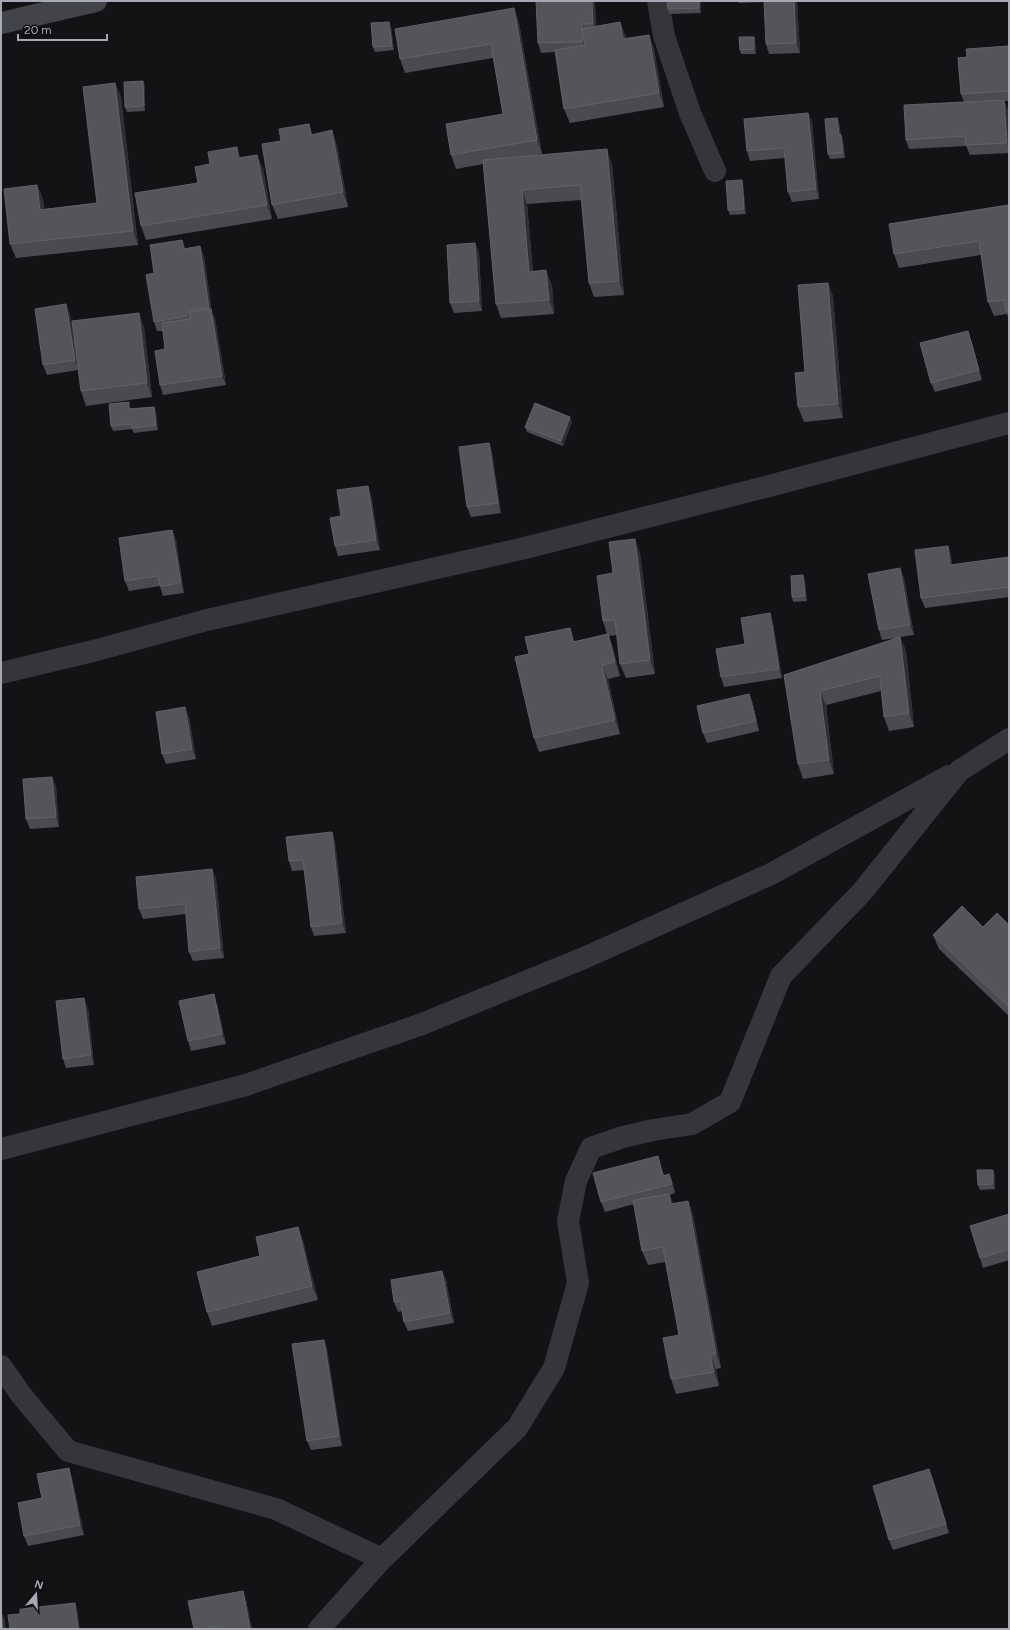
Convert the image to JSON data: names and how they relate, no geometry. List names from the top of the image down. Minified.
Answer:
{"scale_bar":"20 m","north":"top"}
